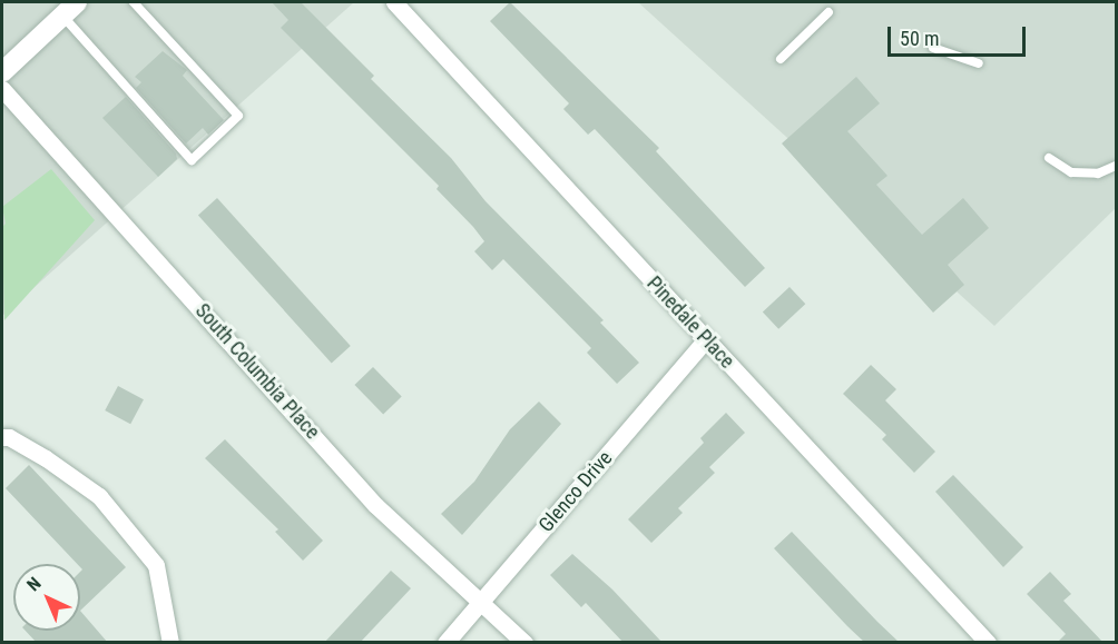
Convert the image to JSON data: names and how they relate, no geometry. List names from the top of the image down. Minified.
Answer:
{"streets":{"street":["Pinedale Place","South Columbia Place","Glenco Drive"]},"crossings":[["Pinedale Place","Glenco Drive"],["South Columbia Place","Glenco Drive"]],"scale_bar":"50 m","north":"top left"}
